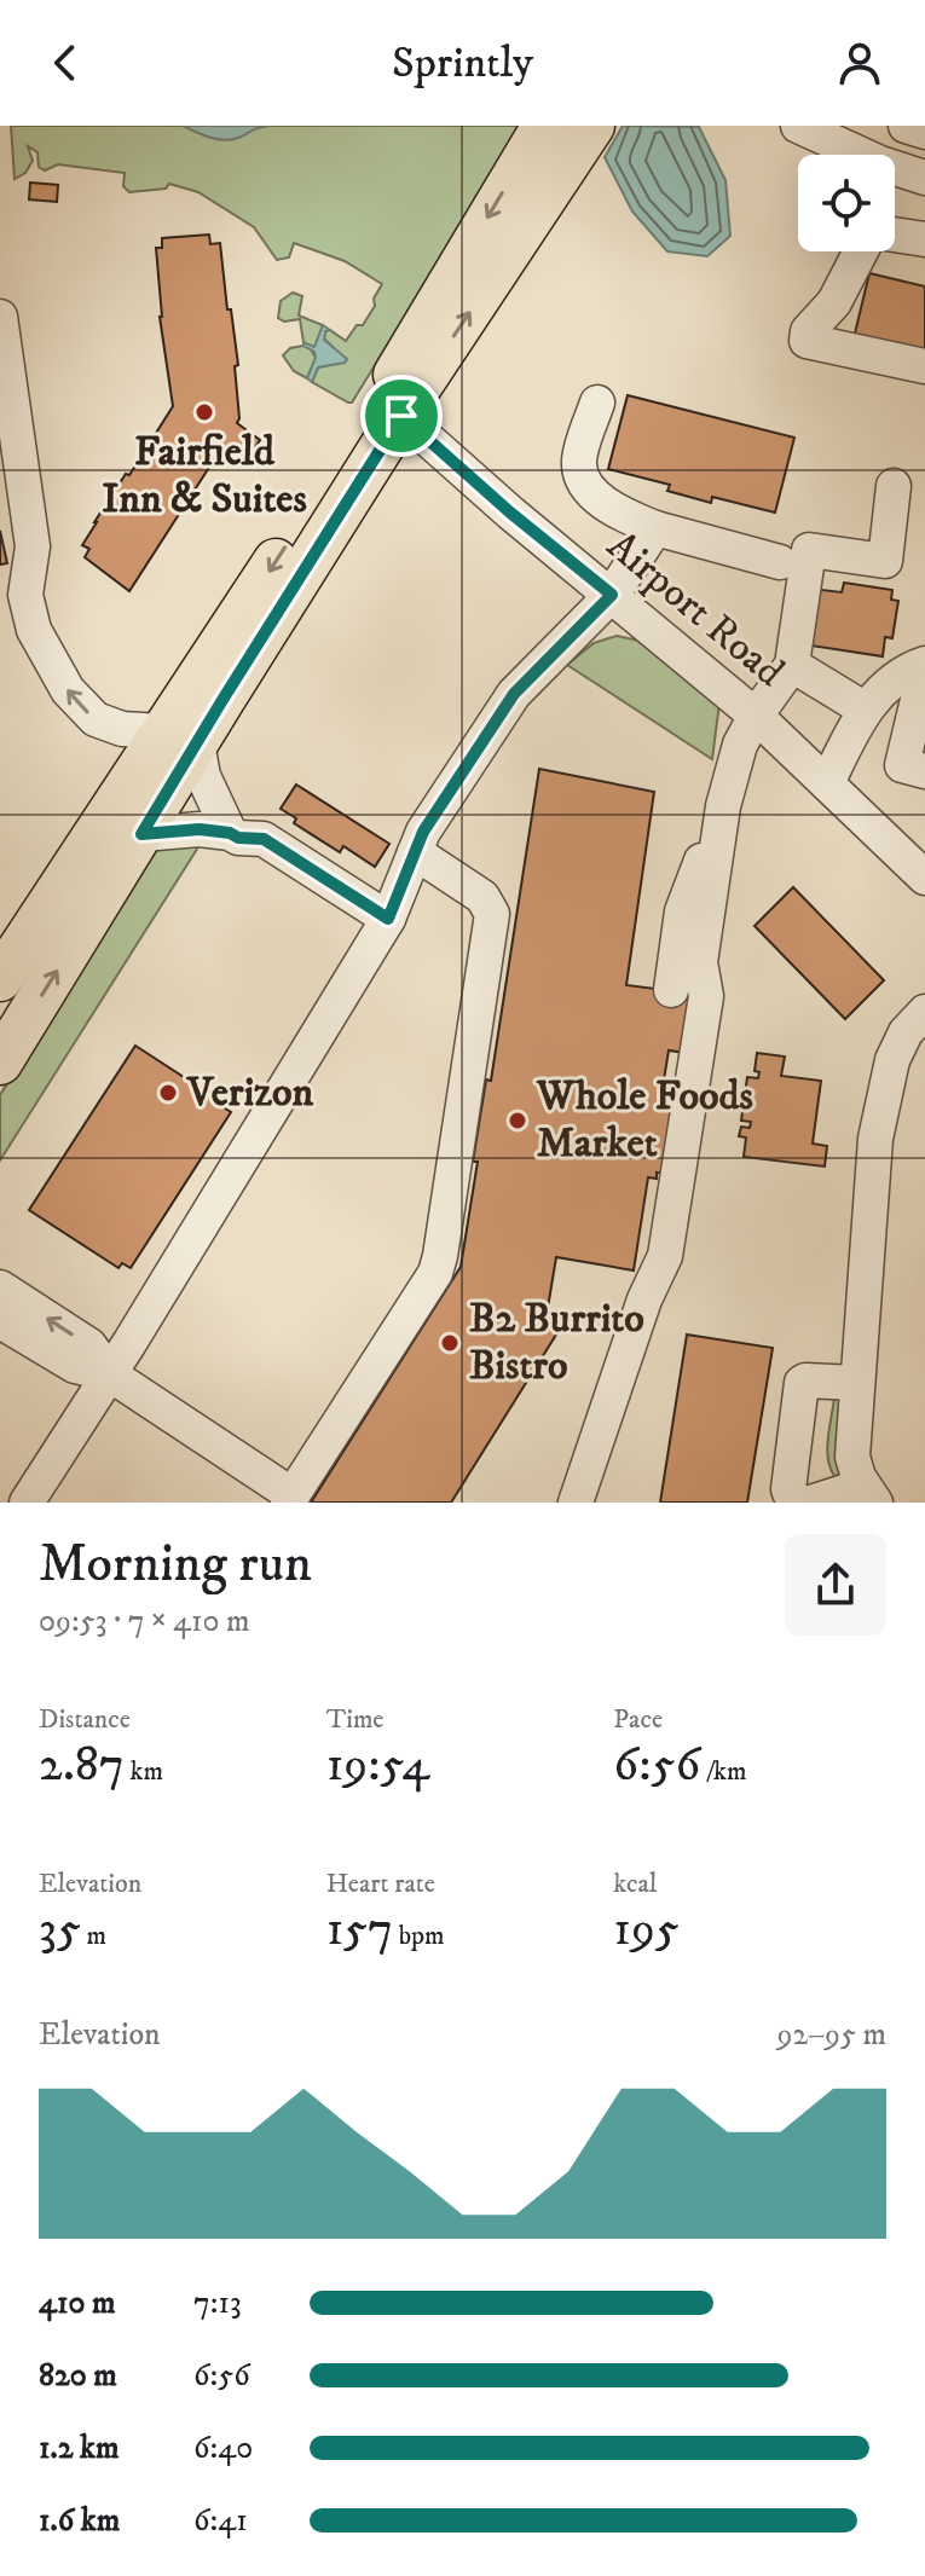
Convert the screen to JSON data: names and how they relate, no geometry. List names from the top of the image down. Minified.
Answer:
{"streets":{"street":["Airport Road"]},"places":["Fairfield Inn & Suites","Verizon","Whole Foods Market","B2 Burrito Bistro"],"page":{"header":"Sprintly","heading":["Morning run","09:53 · 7 × 410 m"],"stats":[["Distance","2.87 km"],["Time","19:54"],["Pace","6:56 /km"],["Elevation","35 m"],["Heart rate","157 bpm"],["kcal","195"]],"chart":["Elevation","92–95 m"],"list":[{"name":"410 m","note":"7:13"},{"name":"820 m","note":"6:56"},{"name":"1.2 km","note":"6:40"},{"name":"1.6 km","note":"6:41"}]}}
